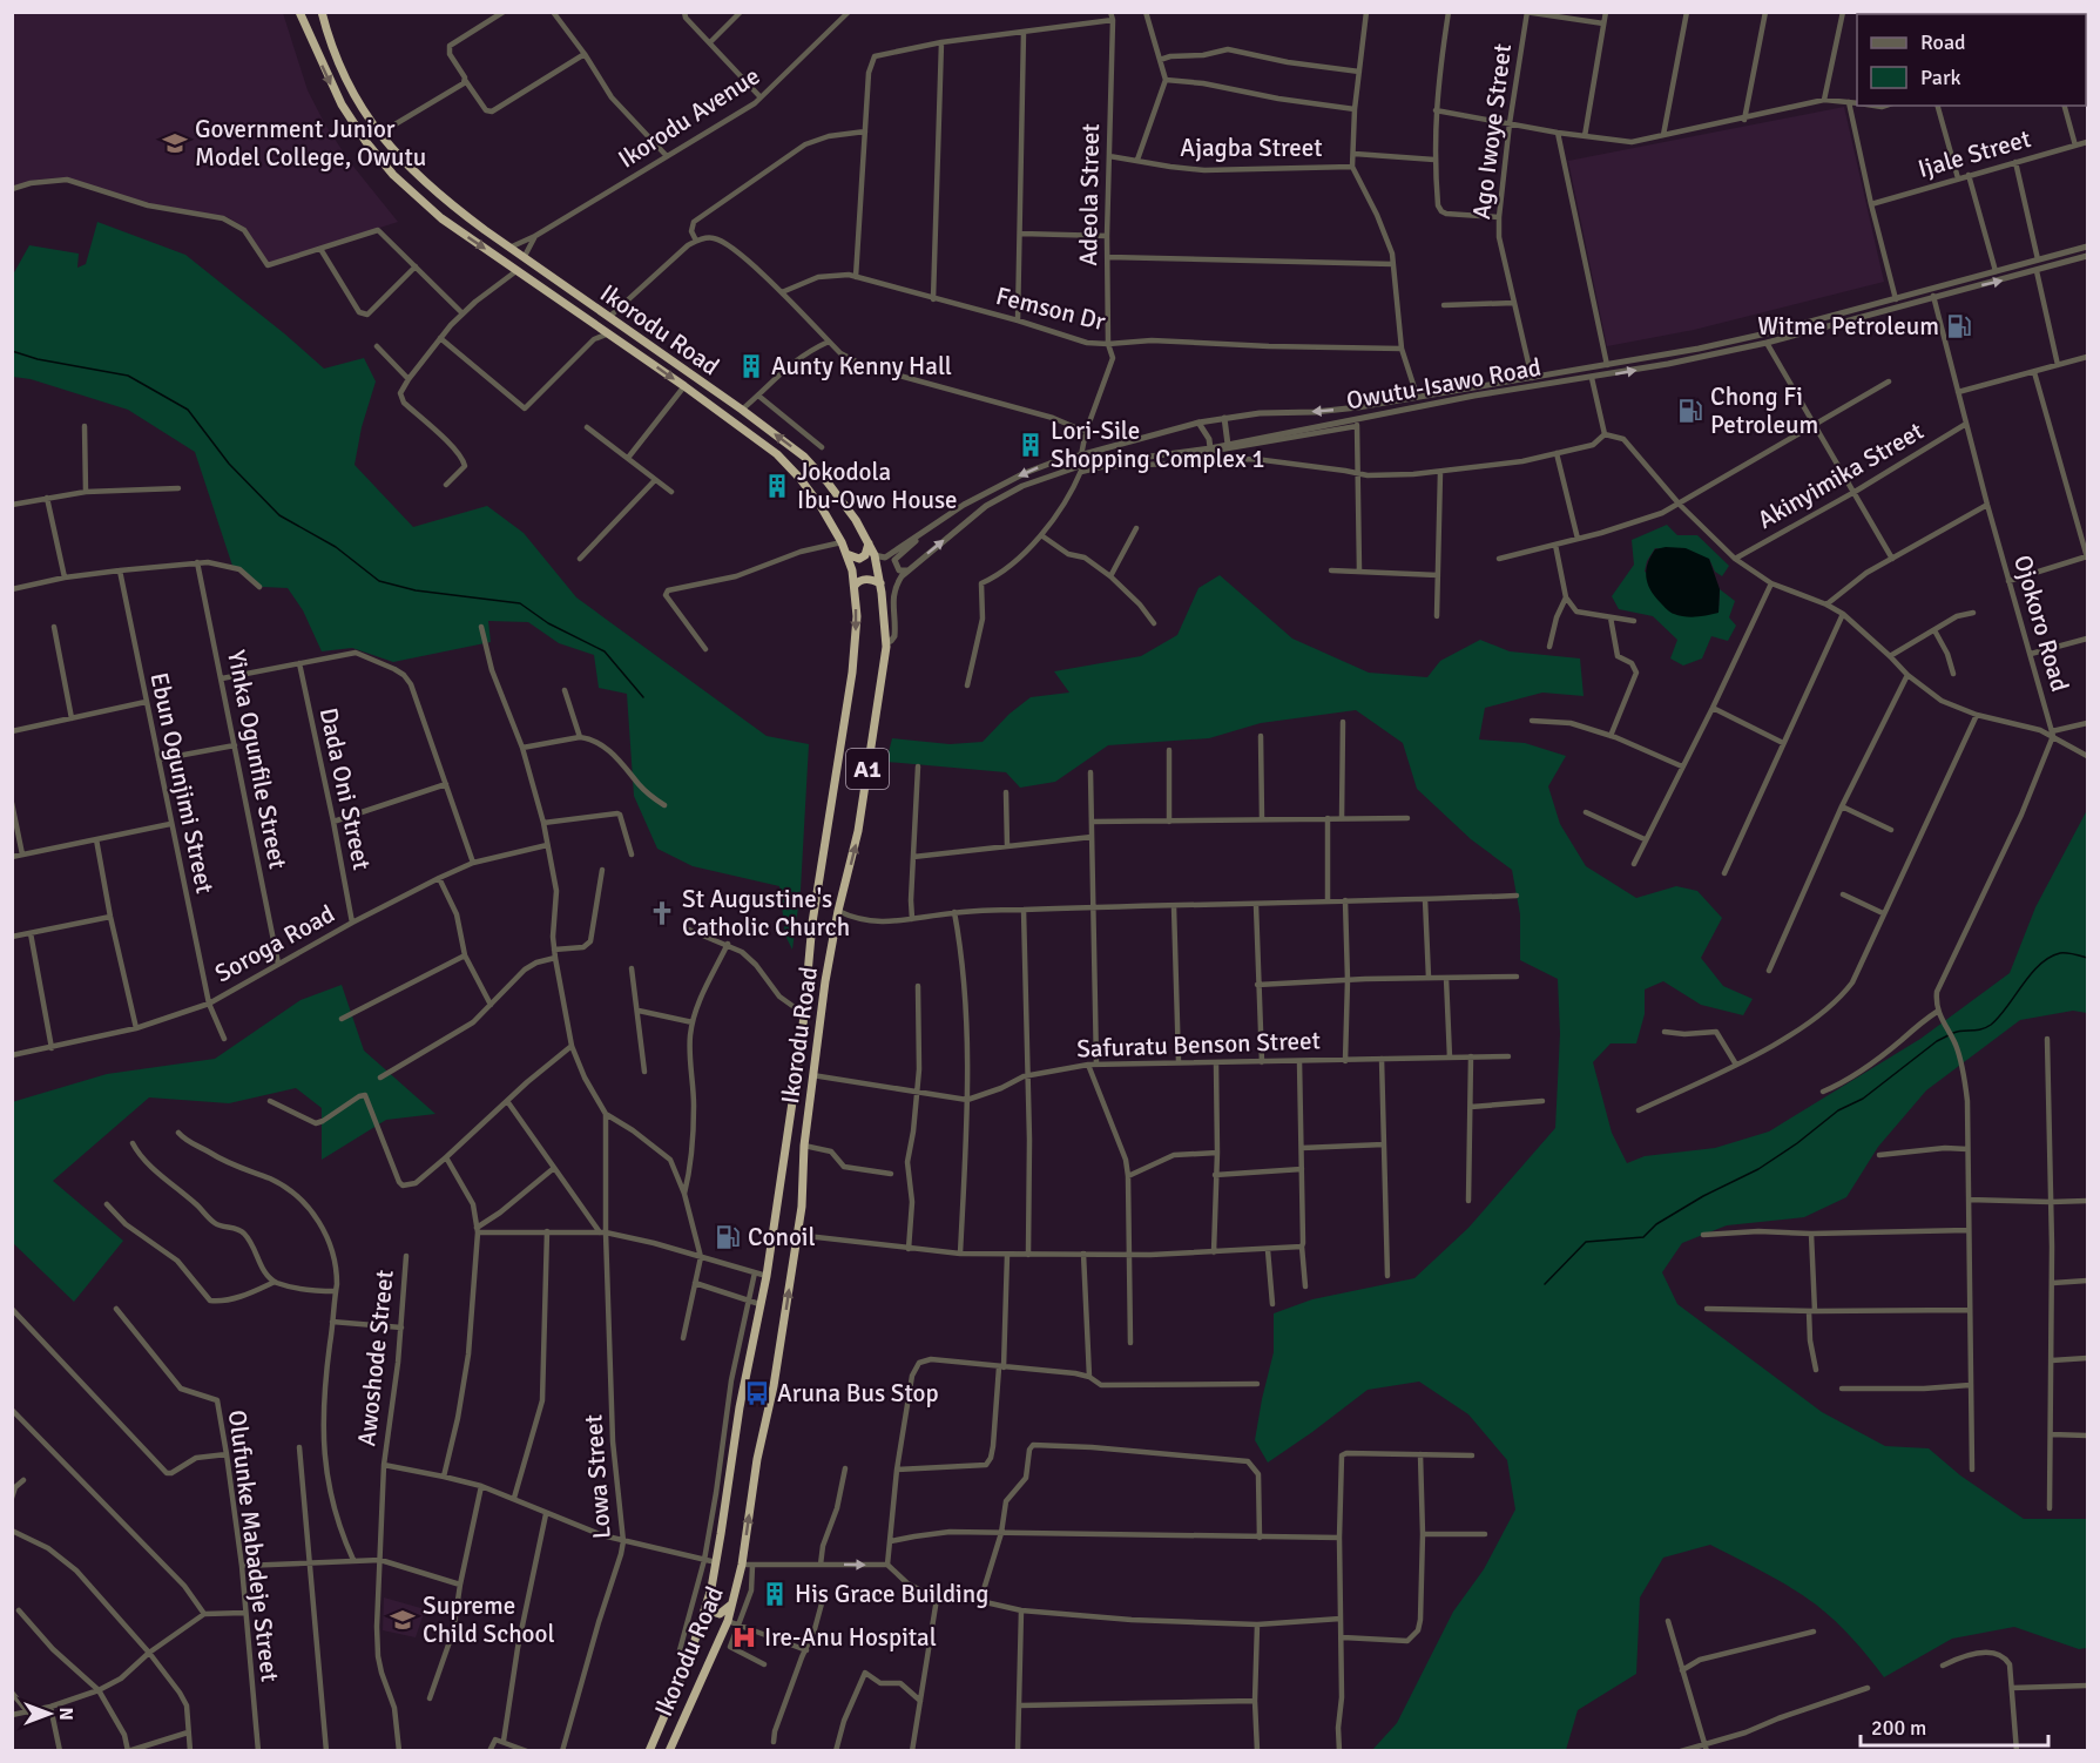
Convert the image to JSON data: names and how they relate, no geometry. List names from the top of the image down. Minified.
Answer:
{"streets":{"highway":["Ikorodu Road","A1"],"street":["Ikorodu Avenue","Ago Iwoye Street","Ajagba Street","Ijale Street","Adeola Street","Femson Dr","Owutu-Isawo Road","Akinyimika Street","Ojokoro Road","Yinka Ogunfile Street","Ebun Ogunjimi Street","Dada Oni Street","Soroga Road","Safuratu Benson Street","Awoshode Street","Lowa Street","Olufunke Mabadeje Street"]},"crossings":[["Ikorodu Avenue","Ikorodu Road"],["Ago Iwoye Street","Owutu-Isawo Road"],["Ajagba Street","Adeola Street"],["Adeola Street","Femson Dr"],["Adeola Street","Owutu-Isawo Road"],["Ikorodu Road","Owutu-Isawo Road"],["Ikorodu Road","Safuratu Benson Street"],["Ikorodu Road","Awoshode Street"],["Owutu-Isawo Road","Ojokoro Road"],["Akinyimika Street","Ojokoro Road"],["Yinka Ogunfile Street","Soroga Road"],["Ebun Ogunjimi Street","Soroga Road"],["Dada Oni Street","Soroga Road"],["Awoshode Street","Lowa Street"]],"places":{"school or university":["Government Junior Model College, Owutu","Supreme Child School"],"fuel station":["Witme Petroleum","Chong Fi Petroleum","Conoil"],"building":["Aunty Kenny Hall","Lori-Sile Shopping Complex 1","Jokodola Ibu-Owo House","His Grace Building"],"church":["St Augustine's Catholic Church"],"bus stop":["Aruna Bus Stop"],"hospital":["Ire-Anu Hospital"]},"legend":["Road","Park"],"scale_bar":"200 m","north":"right"}
